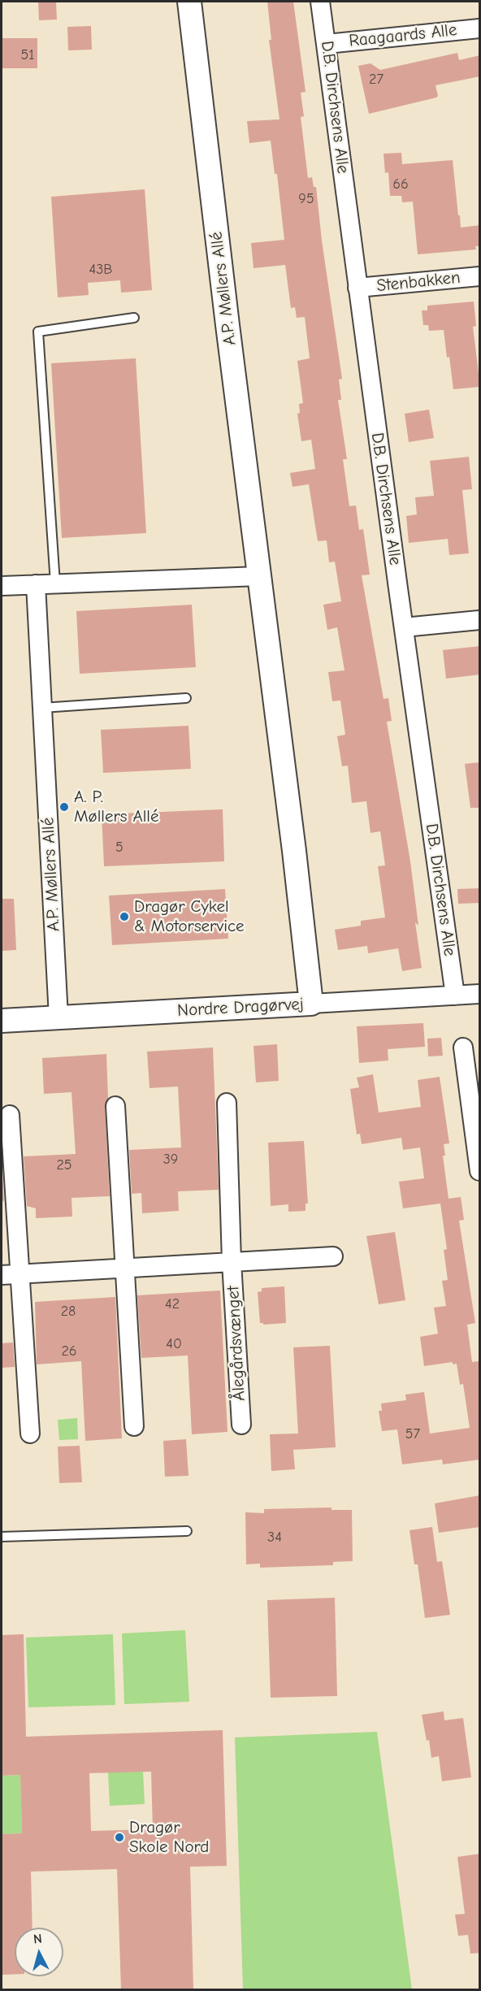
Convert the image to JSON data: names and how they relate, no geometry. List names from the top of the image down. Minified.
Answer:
{"streets":{"street":["Raagaards Alle","D.B. Dirchsens Alle","Stenbakken","A.P. Møllers Allé","Nordre Dragørvej","Ålegårdsvænget"]},"crossings":[["Raagaards Alle","D.B. Dirchsens Alle"],["D.B. Dirchsens Alle","Stenbakken"],["D.B. Dirchsens Alle","Nordre Dragørvej"],["A.P. Møllers Allé","Nordre Dragørvej"]],"places":["A. P. Møllers Allé","Dragør Cykel & Motorservice","Dragør Skole Nord"],"house_numbers":["51","27","66","95","43B","5","39","25","42","28","40","26","57","34"],"north":"top"}
